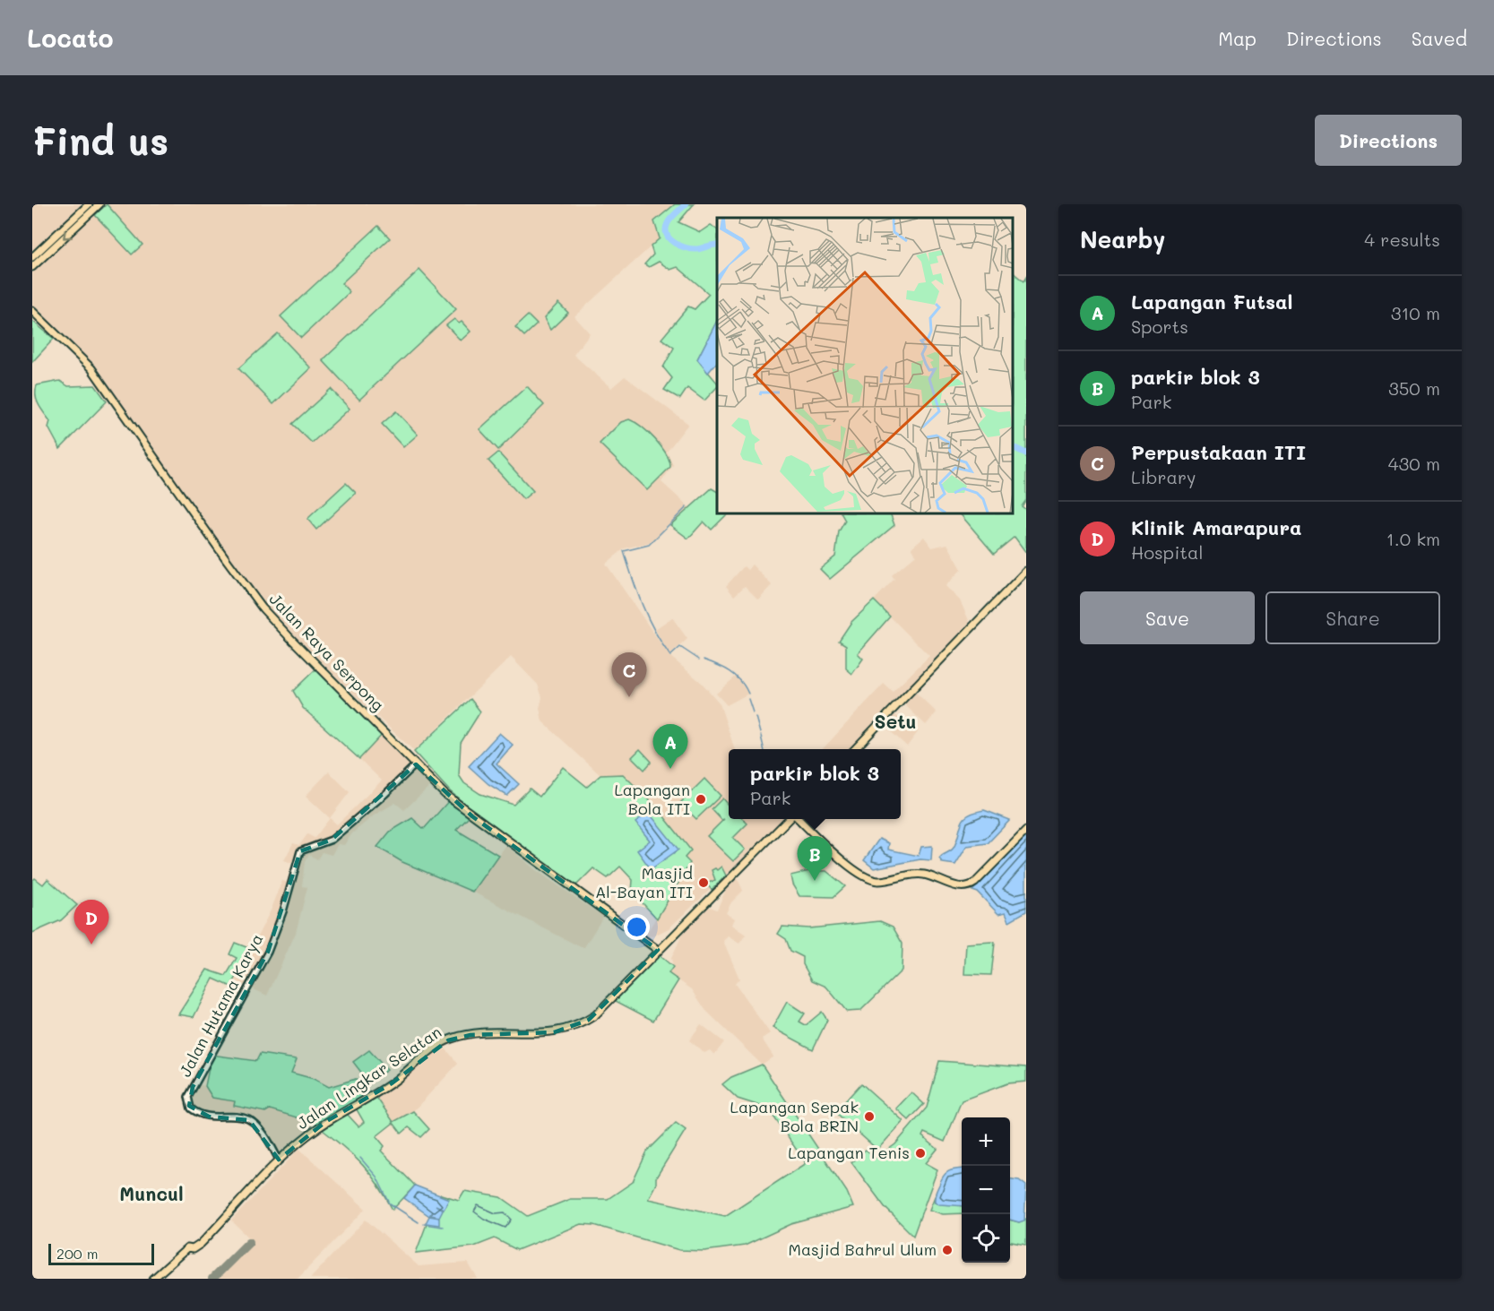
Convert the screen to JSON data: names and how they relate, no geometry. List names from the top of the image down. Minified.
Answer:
{"streets":{"main road":["Jalan Raya Serpong","Jalan Lingkar Selatan"],"street":["Jalan Hutama Karya"]},"crossings":[["Jalan Raya Serpong","Jalan Hutama Karya"],["Jalan Raya Serpong","Jalan Lingkar Selatan"],["Jalan Hutama Karya","Jalan Lingkar Selatan"]],"districts":["Setu","Muncul"],"places":["Lapangan Bola ITI","Masjid Al-Bayan ITI","Lapangan Sepak Bola BRIN","Lapangan Tenis","Masjid Bahrul Ulum"],"scale_bar":"200 m","page":{"header":"Locato","nav":["Map","Directions","Saved"],"buttons":["Directions",["Save","Share"]],"title":"Find us","heading":["Nearby","4 results"],"list":[{"mark":"A","name":"Lapangan Futsal","note":"Sports","value":"310 m"},{"mark":"B","name":"parkir blok 3","note":"Park","value":"350 m"},{"mark":"C","name":"Perpustakaan ITI","note":"Library","value":"430 m"},{"mark":"D","name":"Klinik Amarapura","note":"Hospital","value":"1.0 km"}],"pins":["C","A","B","D"],"popup":["parkir blok 3","Park"],"map_buttons":["+","−"],"scale":"200 m"}}
